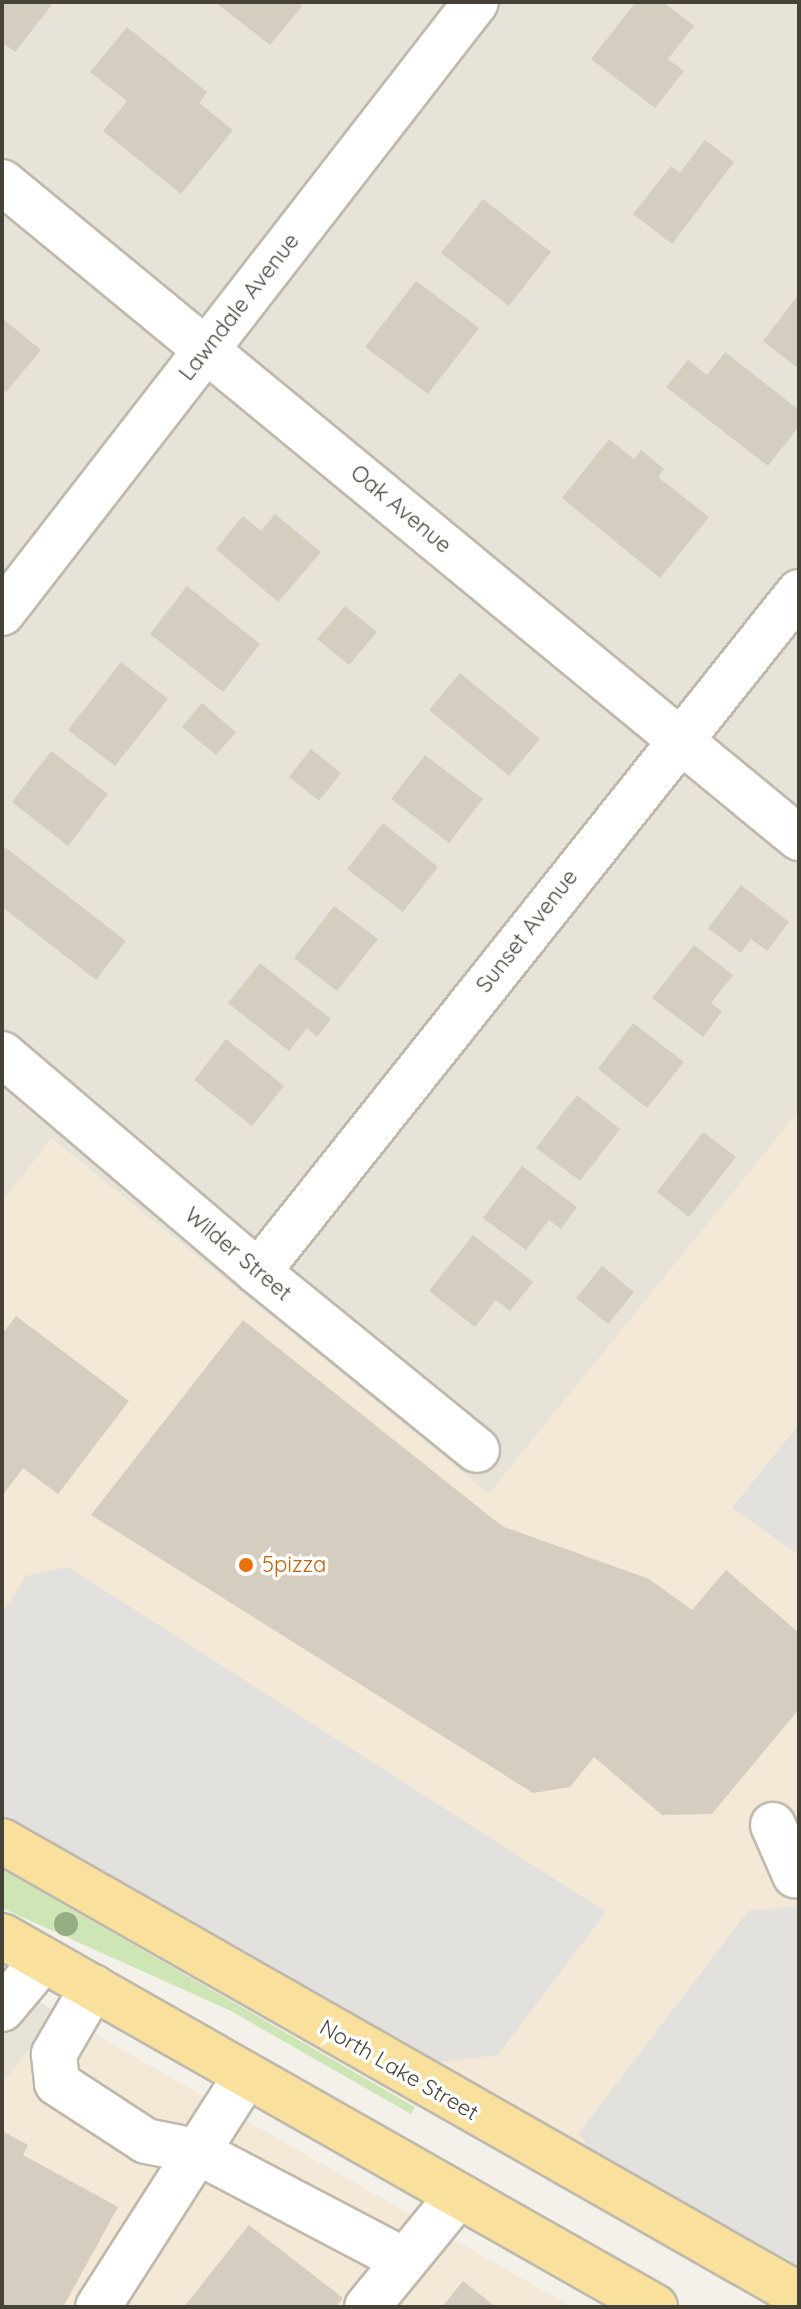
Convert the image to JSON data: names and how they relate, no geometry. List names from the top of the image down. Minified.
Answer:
{"streets":{"main road":["North Lake Street"],"street":["Lawndale Avenue","Oak Avenue","Sunset Avenue","Wilder Street"]},"crossings":[["Lawndale Avenue","Oak Avenue"],["Oak Avenue","Sunset Avenue"],["Sunset Avenue","Wilder Street"]],"places":["5pizza"]}
